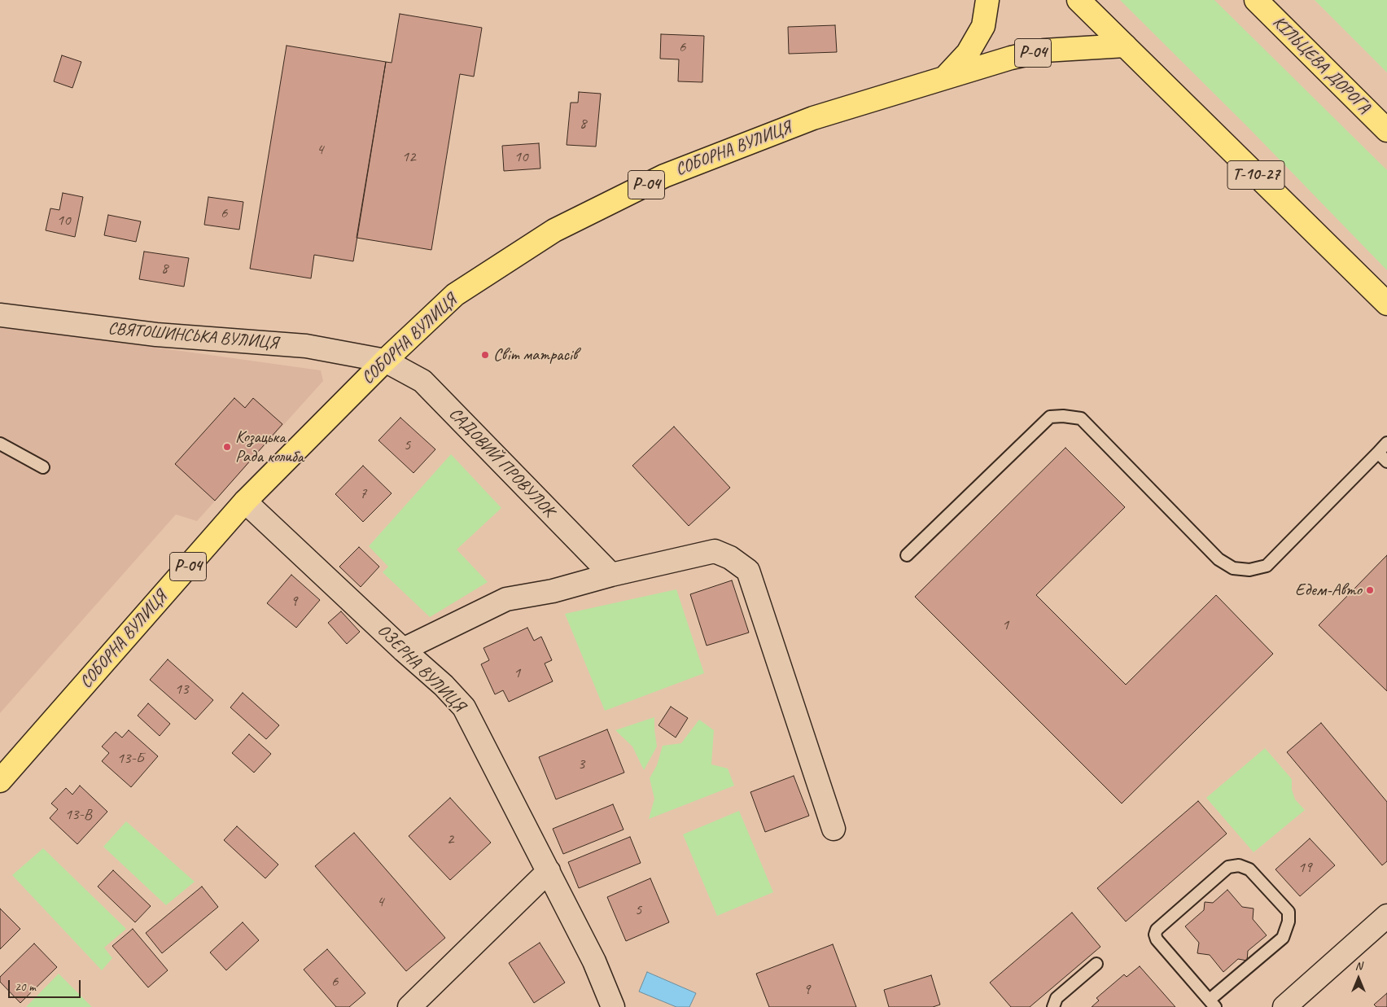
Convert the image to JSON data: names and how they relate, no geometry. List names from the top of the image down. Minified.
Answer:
{"streets":{"main road":["Р-04","КІЛЬЦЕВА ДОРОГА","СОБОРНА ВУЛИЦЯ","Т-10-27"],"street":["СВЯТОШИНСЬКА ВУЛИЦЯ","САДОВИЙ ПРОВУЛОК","ОЗЕРНА ВУЛИЦЯ"]},"crossings":[["СОБОРНА ВУЛИЦЯ","Т-10-27"],["СОБОРНА ВУЛИЦЯ","СВЯТОШИНСЬКА ВУЛИЦЯ"],["СОБОРНА ВУЛИЦЯ","САДОВИЙ ПРОВУЛОК"],["СОБОРНА ВУЛИЦЯ","ОЗЕРНА ВУЛИЦЯ"],["СВЯТОШИНСЬКА ВУЛИЦЯ","САДОВИЙ ПРОВУЛОК"]],"places":["Світ матрасів","Козацька Рада колиба","Едем-Авто"],"house_numbers":["6","8","4","12","10","6","10","8","5","7","9","1","1","13","13-Б","3","13-В","2","19","4","5","6","9"],"scale_bar":"20 m","north":"top"}
